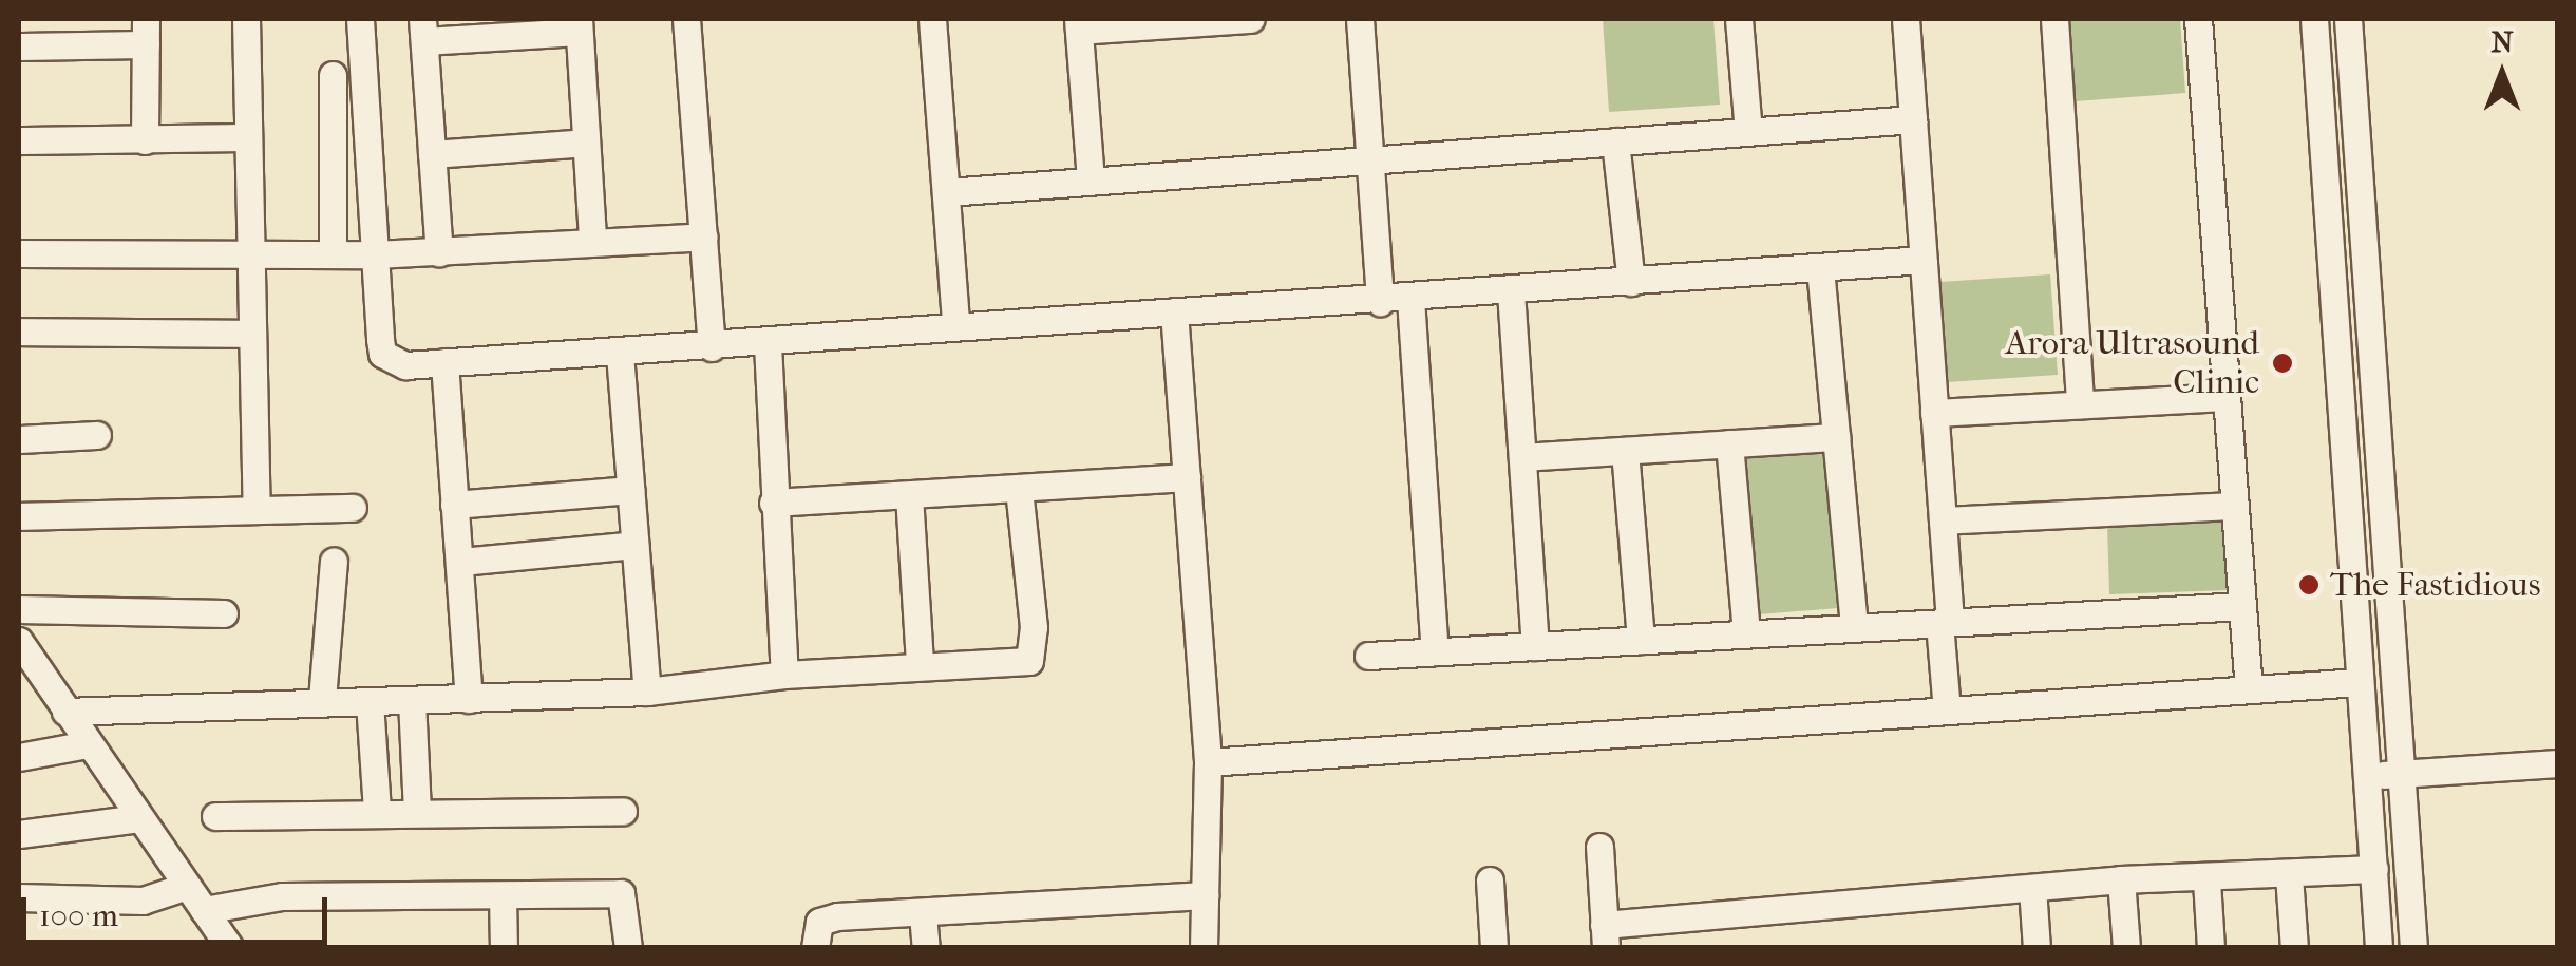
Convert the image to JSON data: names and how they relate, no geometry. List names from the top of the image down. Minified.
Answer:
{"places":["Arora Ultrasound Clinic","The Fastidious"],"scale_bar":"100 m","north":"top"}
